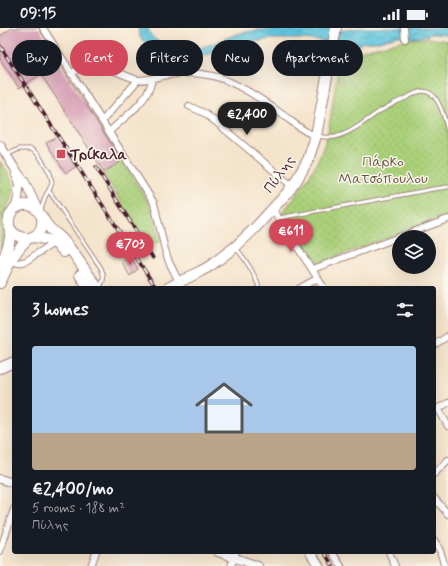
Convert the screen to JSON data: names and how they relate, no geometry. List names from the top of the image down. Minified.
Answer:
{"streets":{"main road":["Πύλης"]},"parks":["Πάρκο Ματσόπουλου"],"places":{"transit":["Τρίκαλα"]},"page":{"status":"09:15","chip":["Buy","Rent","Filters","New","Apartment"],"price":["€2,400","€611","€703"],"heading":"3 homes","list":[{"name":"€2,400/mo","note":"5 rooms · 188 m² · Πύλης"}]}}
